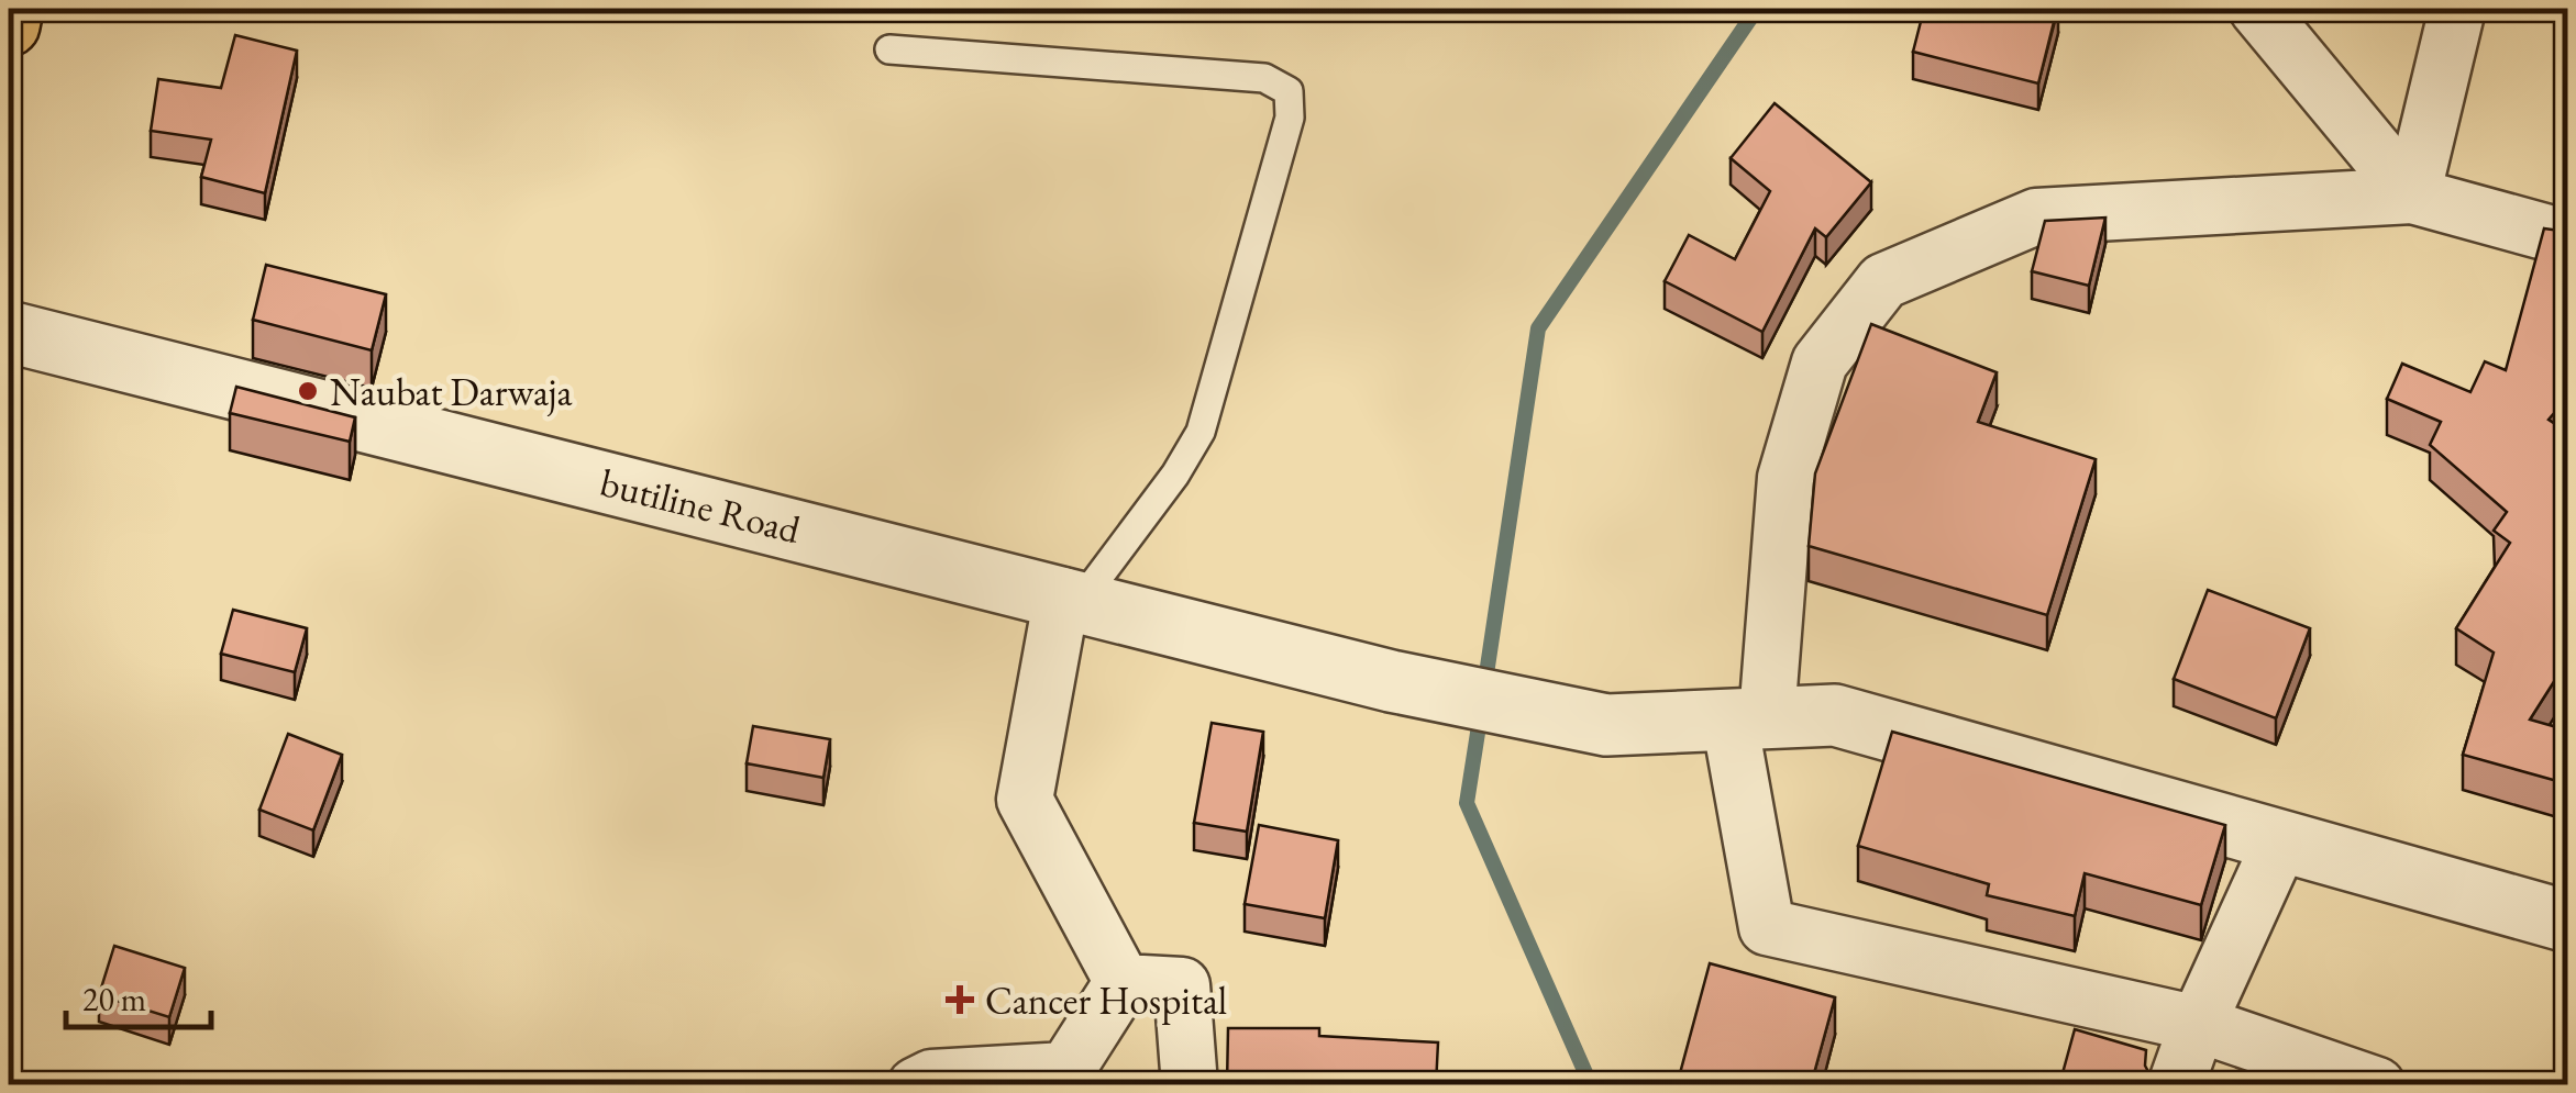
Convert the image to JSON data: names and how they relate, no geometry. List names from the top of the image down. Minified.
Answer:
{"streets":{"street":["butiline Road"]},"places":{"other":["Naubat Darwaja"],"health":["Cancer Hospital"]},"scale_bar":"20 m"}
